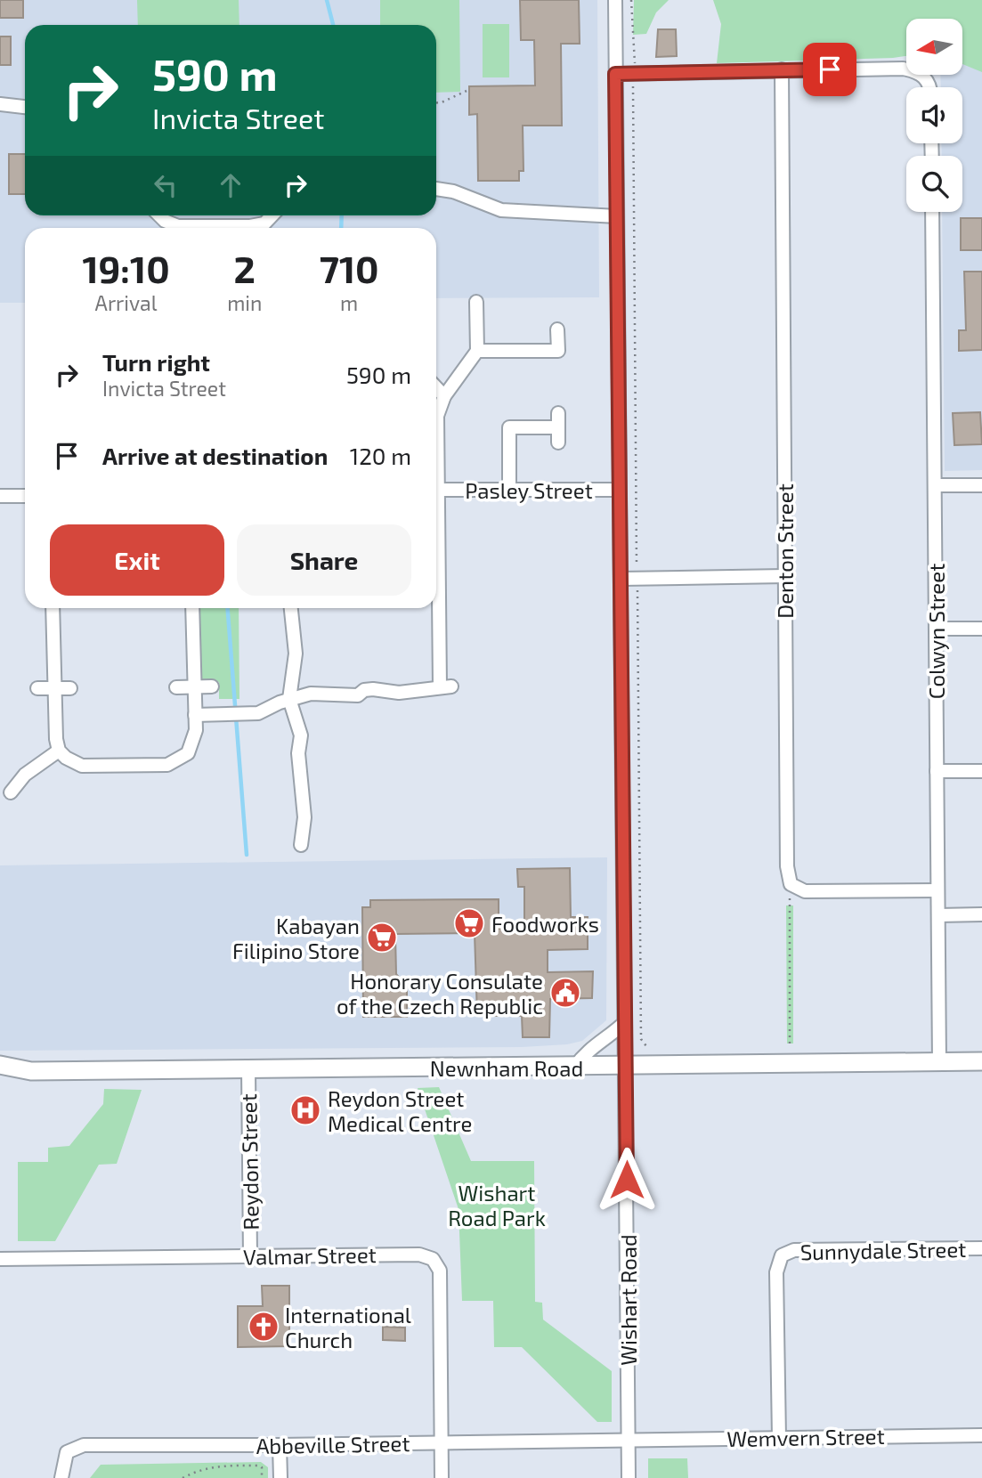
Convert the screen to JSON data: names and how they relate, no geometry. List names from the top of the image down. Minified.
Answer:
{"streets":{"main road":["Newnham Road"],"street":["Pasley Street","Denton Street","Colwyn Street","Reydon Street","Sunnydale Street","Valmar Street","Wishart Road","Wemvern Street","Abbeville Street"]},"crossings":[["Pasley Street","Wishart Road"],["Colwyn Street","Newnham Road"],["Newnham Road","Reydon Street"],["Newnham Road","Wishart Road"],["Reydon Street","Valmar Street"],["Sunnydale Street","Wemvern Street"],["Valmar Street","Abbeville Street"],["Wishart Road","Wemvern Street"],["Wishart Road","Abbeville Street"],["Wemvern Street","Abbeville Street"]],"parks":["Wishart Road Park"],"places":{"supermarket":["Foodworks","Kabayan Filipino Store"],"public building":["Honorary Consulate of the Czech Republic"],"hospital":["Reydon Street Medical Centre"],"church":["International Church"]},"north":"left","page":{"turn":["590 m","Invicta Street"],"eta":["19:10","Arrival","2","min","710","m"],"list":[{"name":"Turn right","note":"Invicta Street","value":"590 m"},{"name":"Arrive at destination","value":"120 m"}],"buttons":["Exit","Share"]}}
